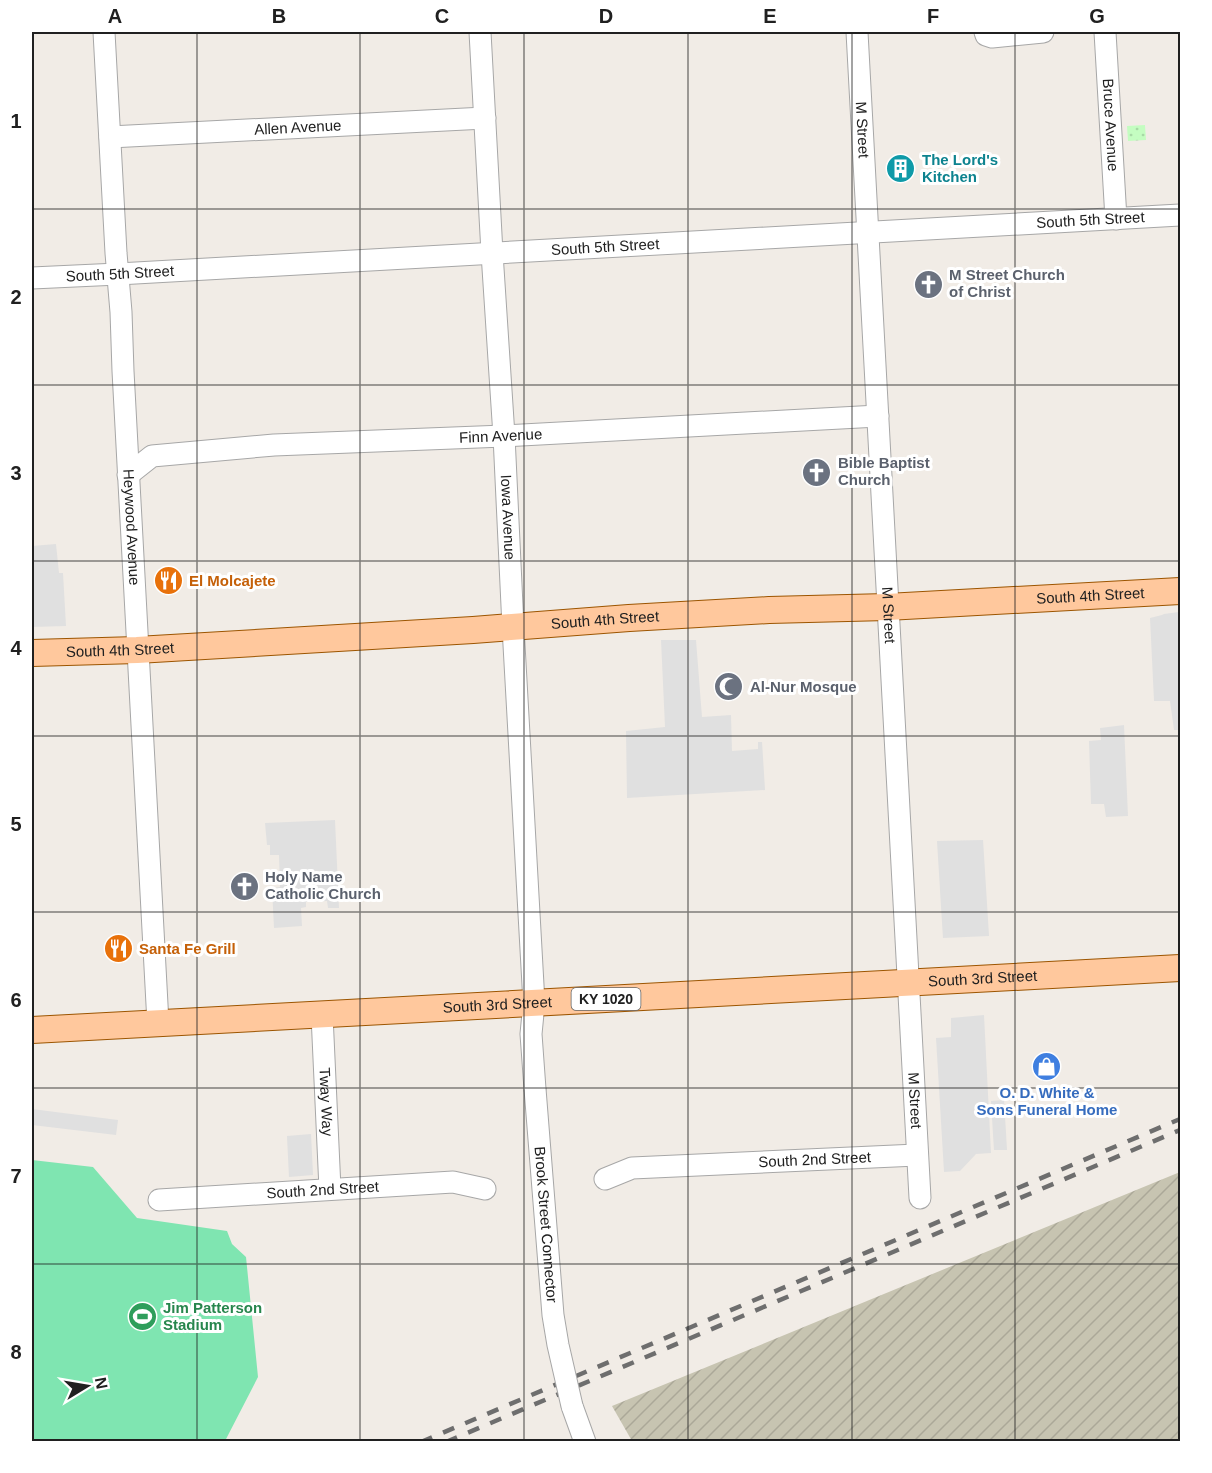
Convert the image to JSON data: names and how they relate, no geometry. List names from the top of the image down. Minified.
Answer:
{"streets":{"main road":["South 4th Street","South 3rd Street","KY 1020"],"street":["Bruce Avenue","Allen Avenue","M Street","South 5th Street","Finn Avenue","Iowa Avenue","Heywood Avenue","Tway Way","South 2nd Street","Brook Street Connector"]},"crossings":[["Bruce Avenue","South 5th Street"],["Allen Avenue","Iowa Avenue"],["Allen Avenue","Heywood Avenue"],["M Street","South 5th Street"],["M Street","Finn Avenue"],["M Street","South 4th Street"],["M Street","South 3rd Street"],["M Street","South 2nd Street"],["South 5th Street","Iowa Avenue"],["South 5th Street","Heywood Avenue"],["Finn Avenue","Iowa Avenue"],["Finn Avenue","Heywood Avenue"],["Iowa Avenue","South 4th Street"],["Iowa Avenue","South 3rd Street"],["Iowa Avenue","Brook Street Connector"],["Heywood Avenue","South 4th Street"],["Heywood Avenue","South 3rd Street"],["South 3rd Street","Tway Way"],["South 3rd Street","Brook Street Connector"],["Tway Way","South 2nd Street"]],"places":{"building":["The Lord's Kitchen"],"church":["M Street Church of Christ","Bible Baptist Church","Holy Name Catholic Church"],"restaurant":["El Molcajete","Santa Fe Grill"],"mosque":["Al-Nur Mosque"],"shop":["O. D. White & Sons Funeral Home"],"sports":["Jim Patterson Stadium"]},"north":"right","grid":{"columns":["A","B","C","D","E","F","G"],"rows":["1","2","3","4","5","6","7","8"]}}
